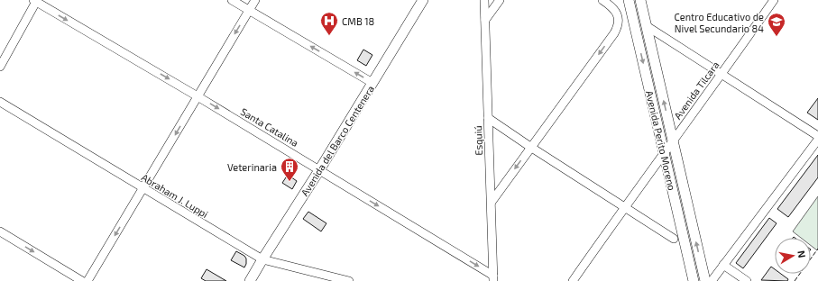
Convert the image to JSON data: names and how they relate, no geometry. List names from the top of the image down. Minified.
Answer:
{"streets":{"main road":["Avenida del Barco Centenera","Avenida Perito Moreno"],"street":["Avenida Tilcara","Santa Catalina","Esquiú","Abraham J. Luppi"]},"crossings":[["Avenida Tilcara","Avenida Perito Moreno"],["Santa Catalina","Avenida del Barco Centenera"],["Santa Catalina","Esquiú"],["Avenida del Barco Centenera","Abraham J. Luppi"]],"one_way":["Santa Catalina"],"places":{"hospital":["CMB 18"],"school or university":["Centro Educativo de Nivel Secundario 84"],"building":["Veterinaria"]},"north":"right"}
